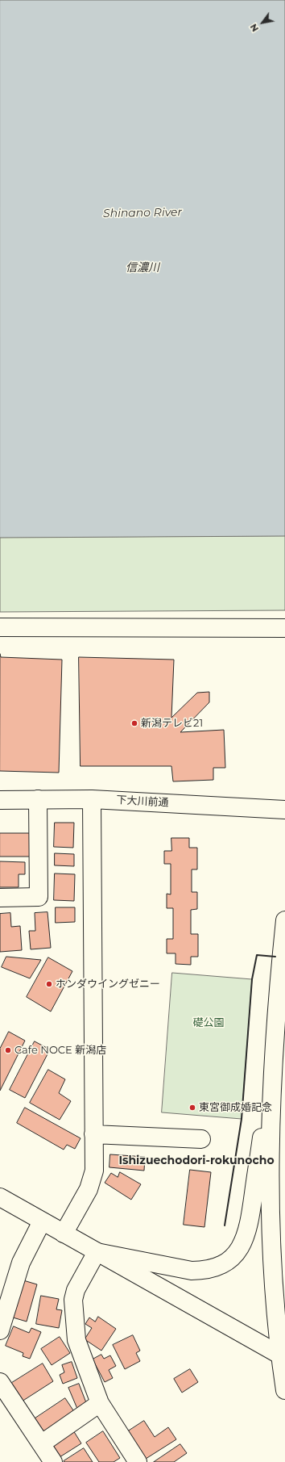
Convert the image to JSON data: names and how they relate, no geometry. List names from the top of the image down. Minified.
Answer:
{"streets":{"main road":["下大川前通"]},"districts":["Ishizuechodori-rokunocho"],"water":["Shinano River","信濃川"],"parks":["礎公園"],"places":["新潟テレビ21","ホンダウイングゼニー","Cafe NOCE 新潟店","東宮御成婚記念"],"north":"bottom left"}
